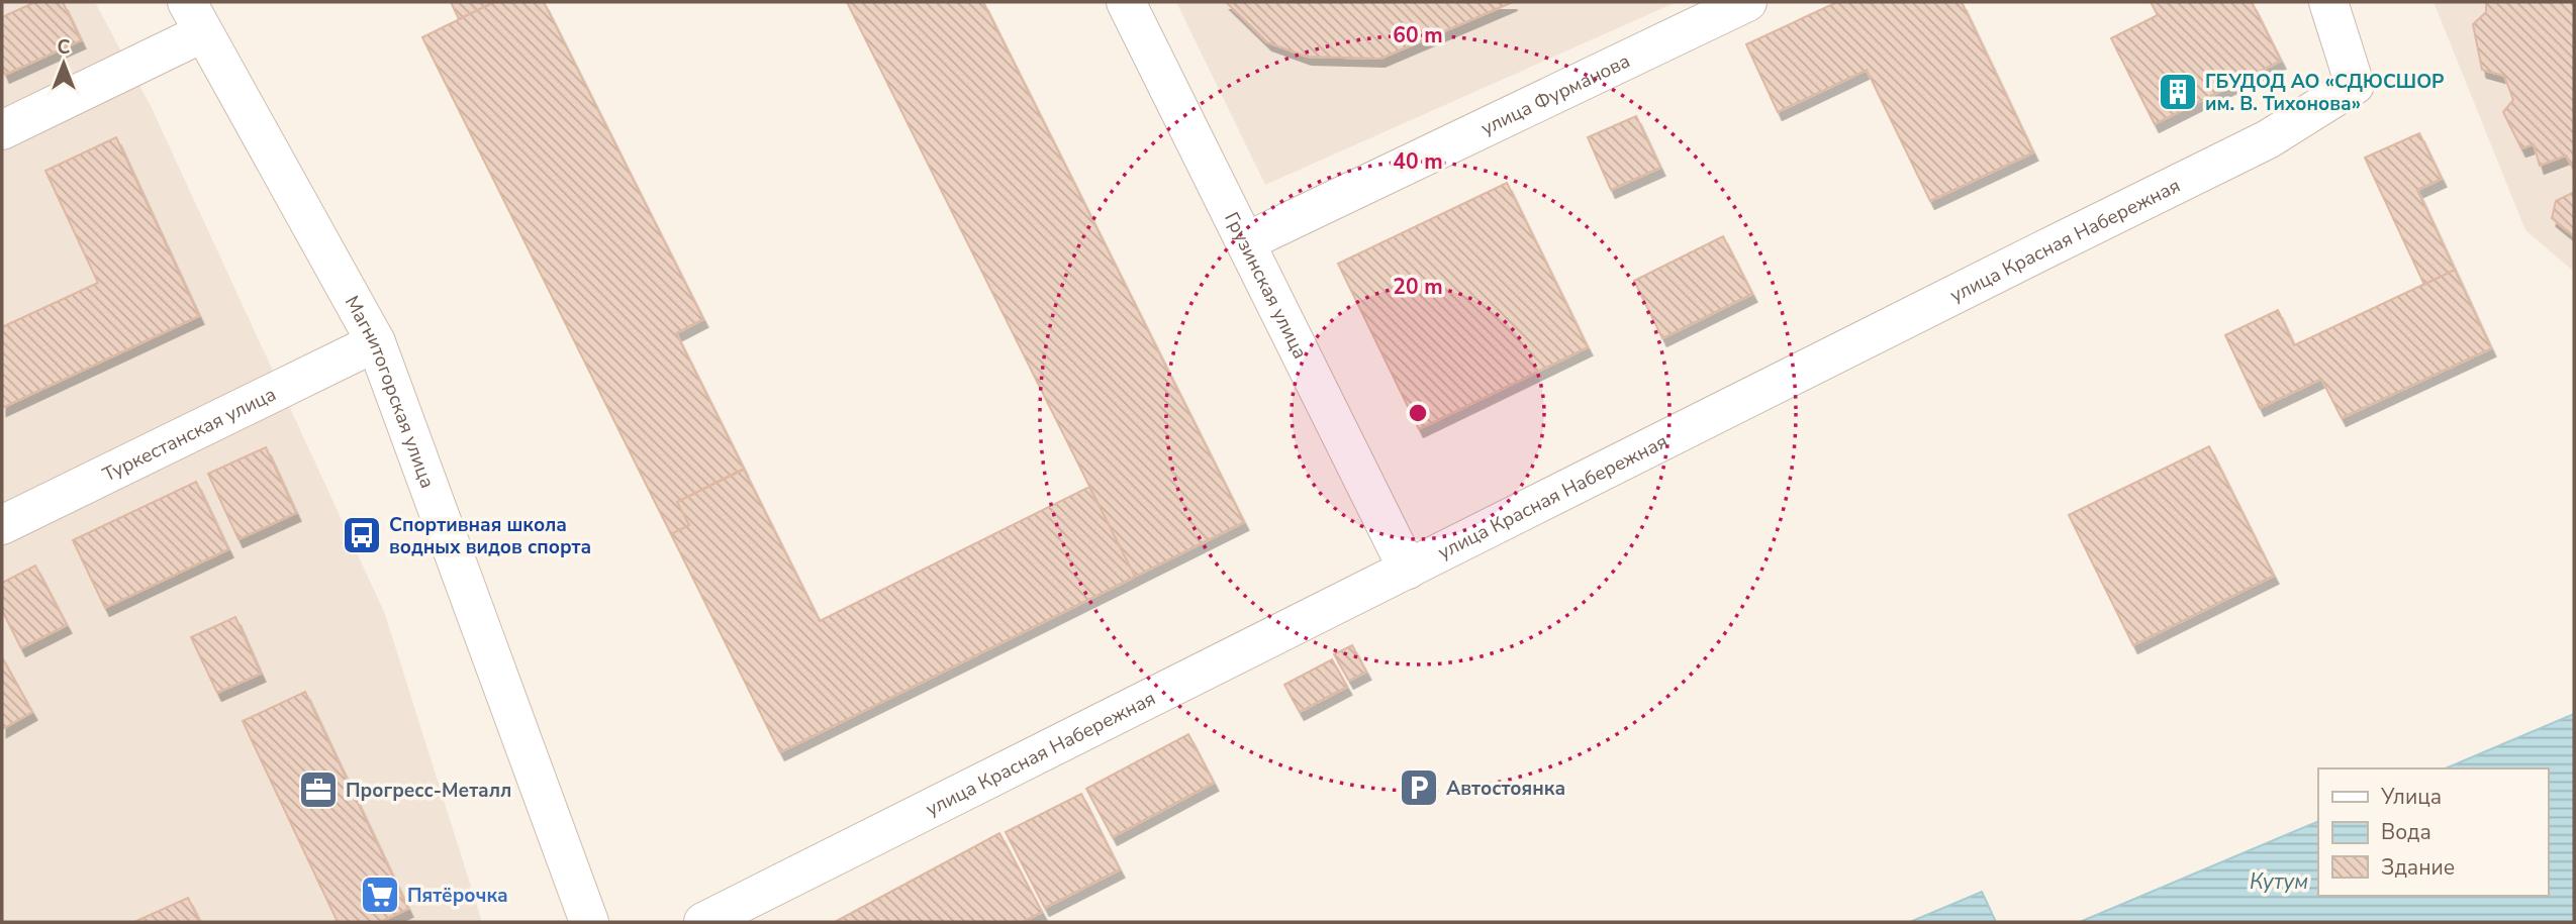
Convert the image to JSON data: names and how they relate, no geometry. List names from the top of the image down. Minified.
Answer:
{"streets":{"street":["улица Фурманова","улица Красная Набережная","Грузинская улица","Магнитогорская улица","Туркестанская улица"]},"crossings":[["улица Фурманова","Грузинская улица"],["улица Красная Набережная","Грузинская улица"],["Магнитогорская улица","Туркестанская улица"]],"water":["Кутум"],"places":{"building":["ГБУДОД АО «СДЮСШОР им. В. Тихонова»"],"bus stop":["Спортивная школа водных видов спорта"],"parking":["Автостоянка"],"office":["Прогресс-Металл"],"supermarket":["Пятёрочка"]},"legend":["Улица","Вода","Здание"],"north":"top","rings":["60 m","40 m","20 m"]}
